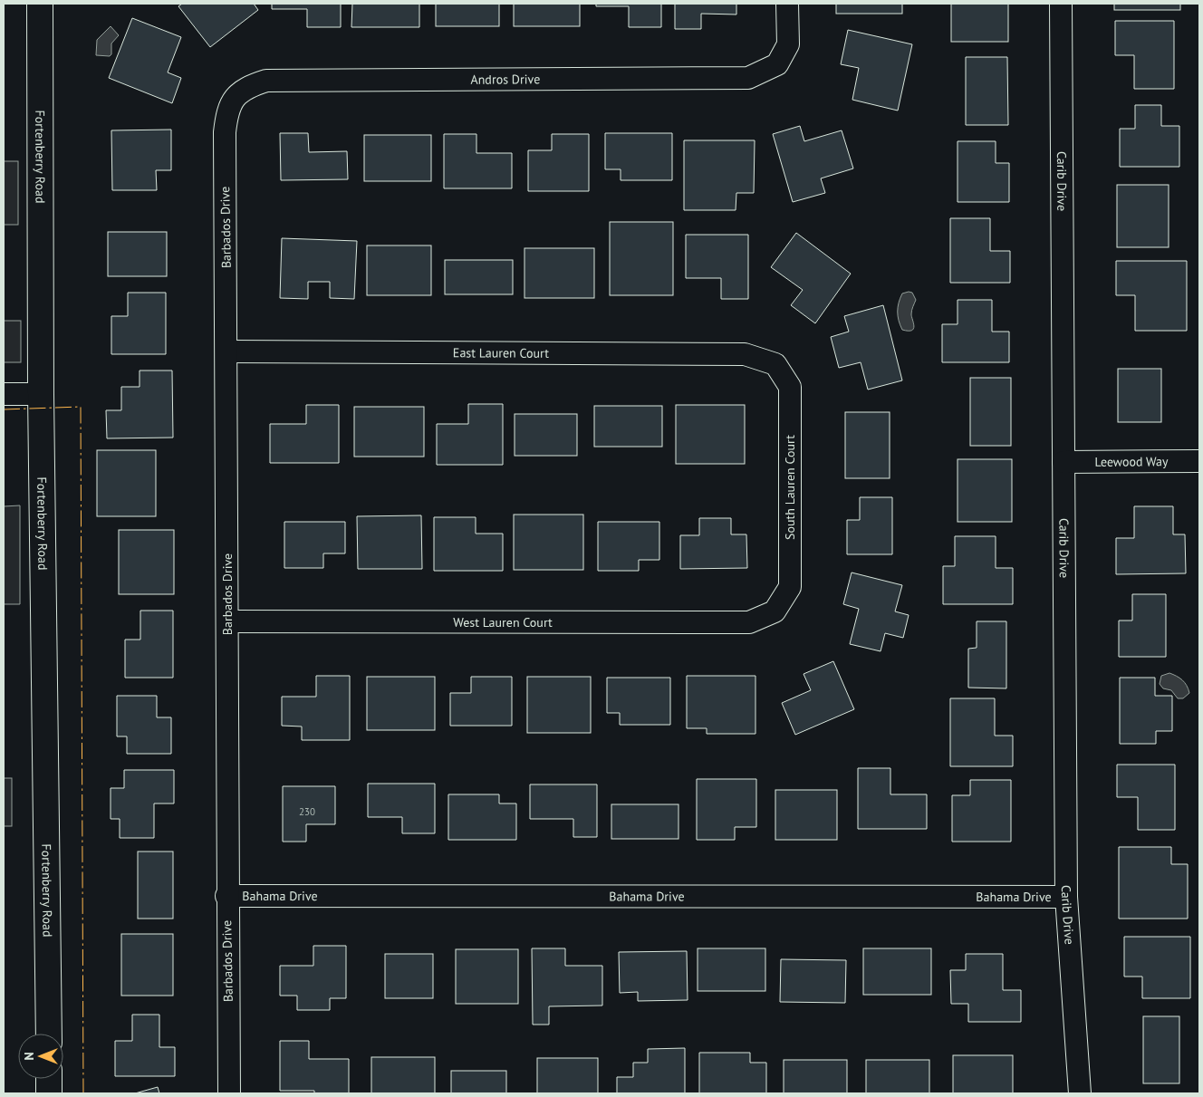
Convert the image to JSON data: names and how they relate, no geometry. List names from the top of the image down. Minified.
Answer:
{"streets":{"street":["Andros Drive","Fortenberry Road","Carib Drive","Barbados Drive","East Lauren Court","Leewood Way","South Lauren Court","West Lauren Court","Bahama Drive"]},"crossings":[["Andros Drive","Barbados Drive"],["Carib Drive","Leewood Way"],["Carib Drive","Bahama Drive"],["Barbados Drive","East Lauren Court"],["Barbados Drive","West Lauren Court"],["Barbados Drive","Bahama Drive"],["East Lauren Court","South Lauren Court"],["South Lauren Court","West Lauren Court"]],"house_numbers":["230"],"north":"left"}
